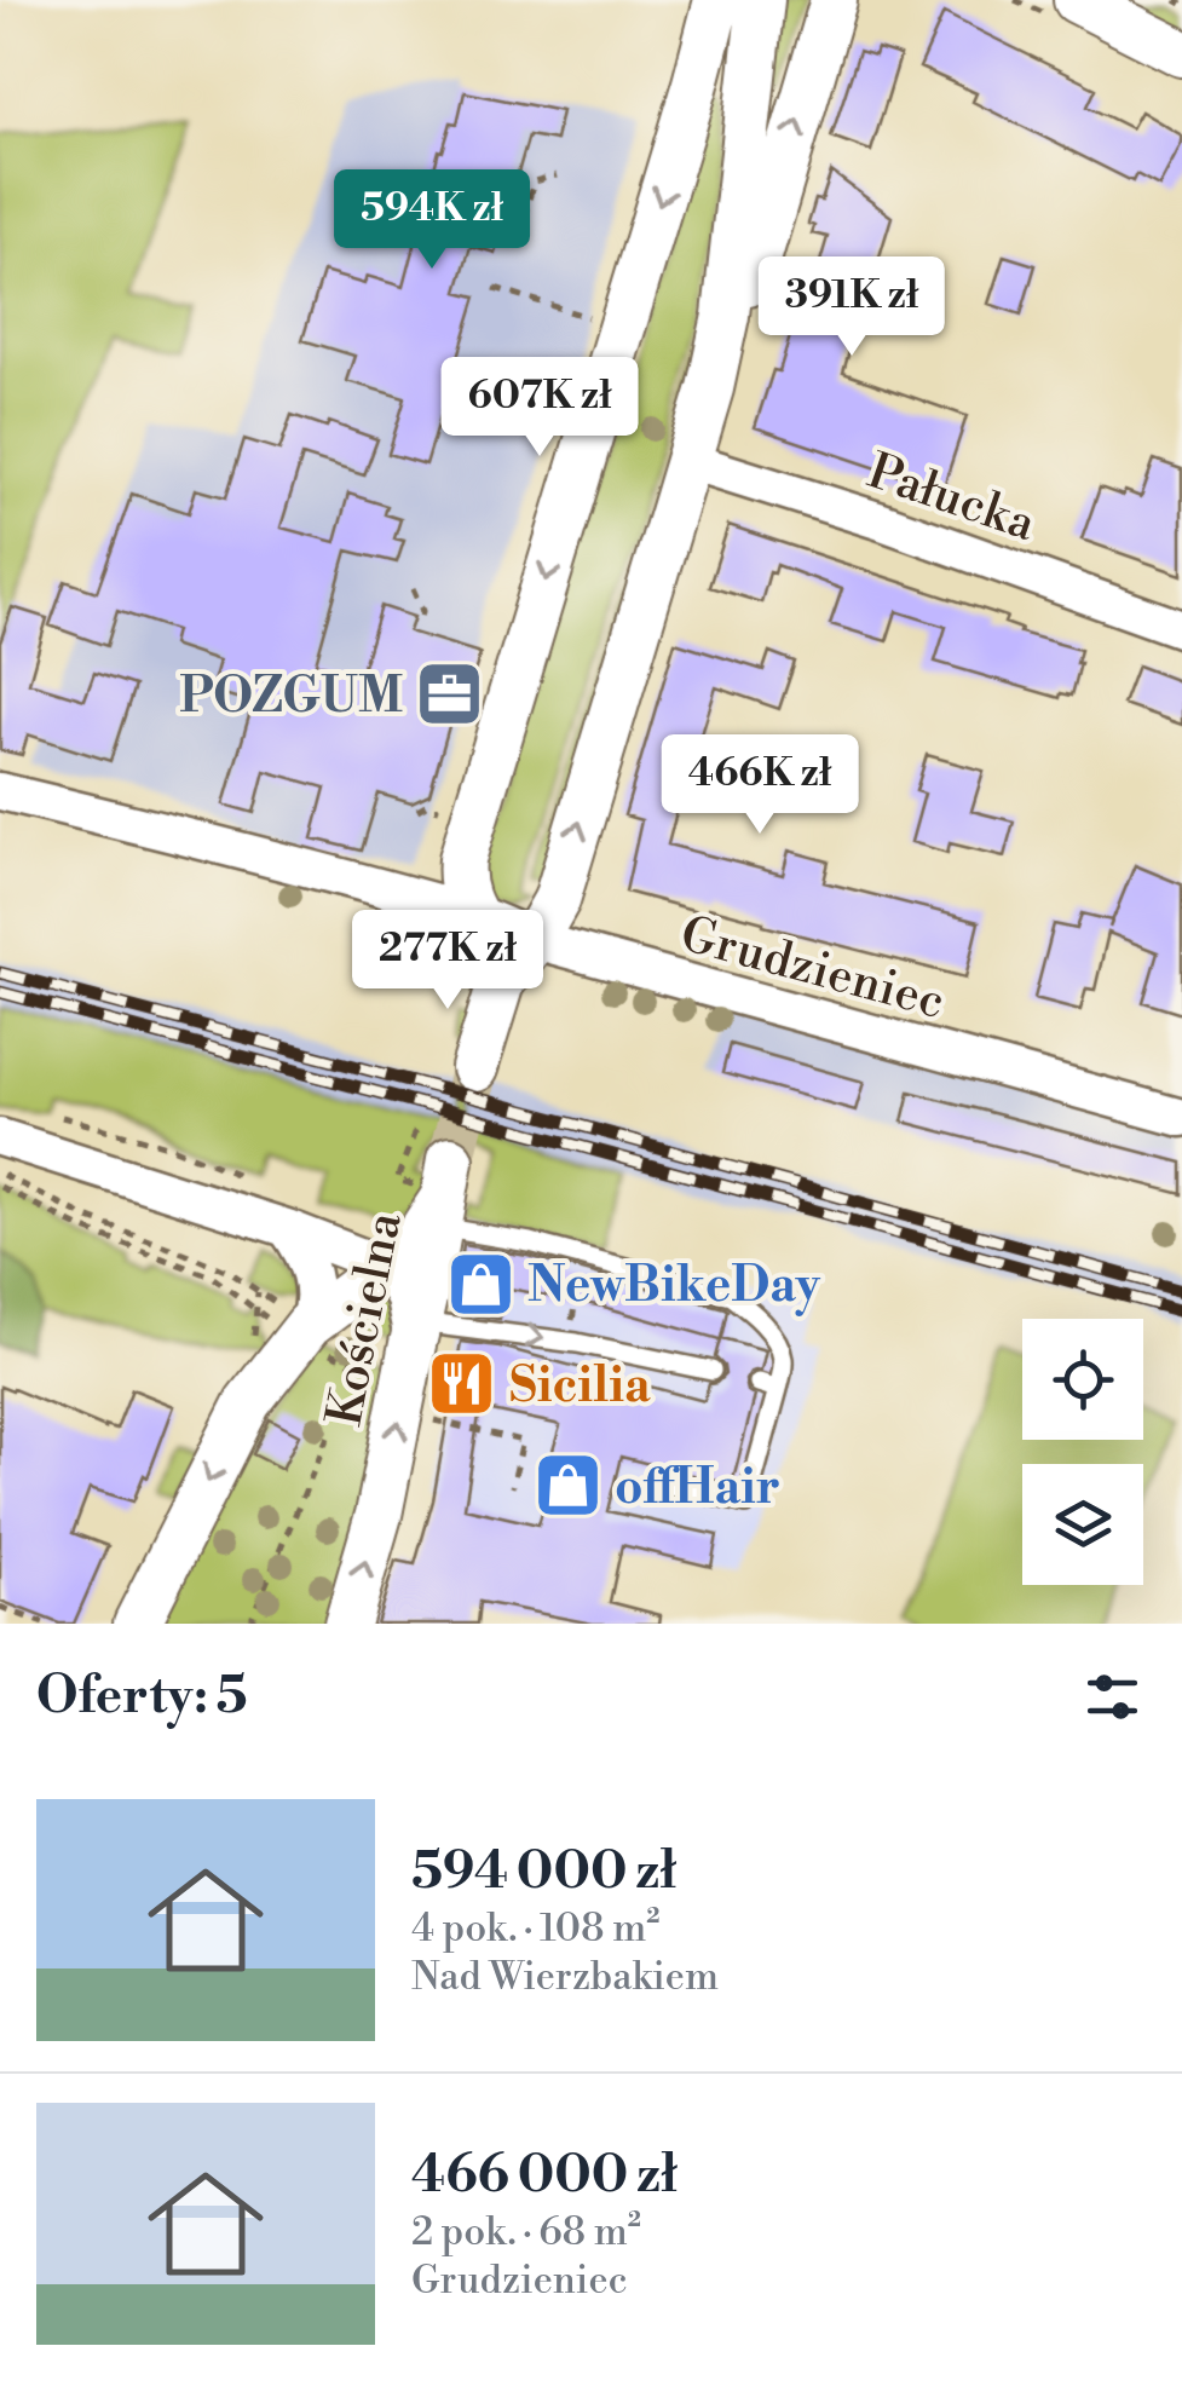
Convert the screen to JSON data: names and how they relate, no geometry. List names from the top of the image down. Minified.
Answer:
{"streets":{"street":["Pałucka","Grudzieniec","Kościelna"]},"places":{"office":["POZGUM"],"shop":["NewBikeDay","offHair"],"restaurant":["Sicilia"]},"page":{"price":["594K zł","391K zł","607K zł","466K zł","277K zł"],"heading":"Oferty: 5","list":[{"name":"594 000 zł","note":"4 pok. · 108 m² · Nad Wierzbakiem"},{"name":"466 000 zł","note":"2 pok. · 68 m² · Grudzieniec"}]}}
